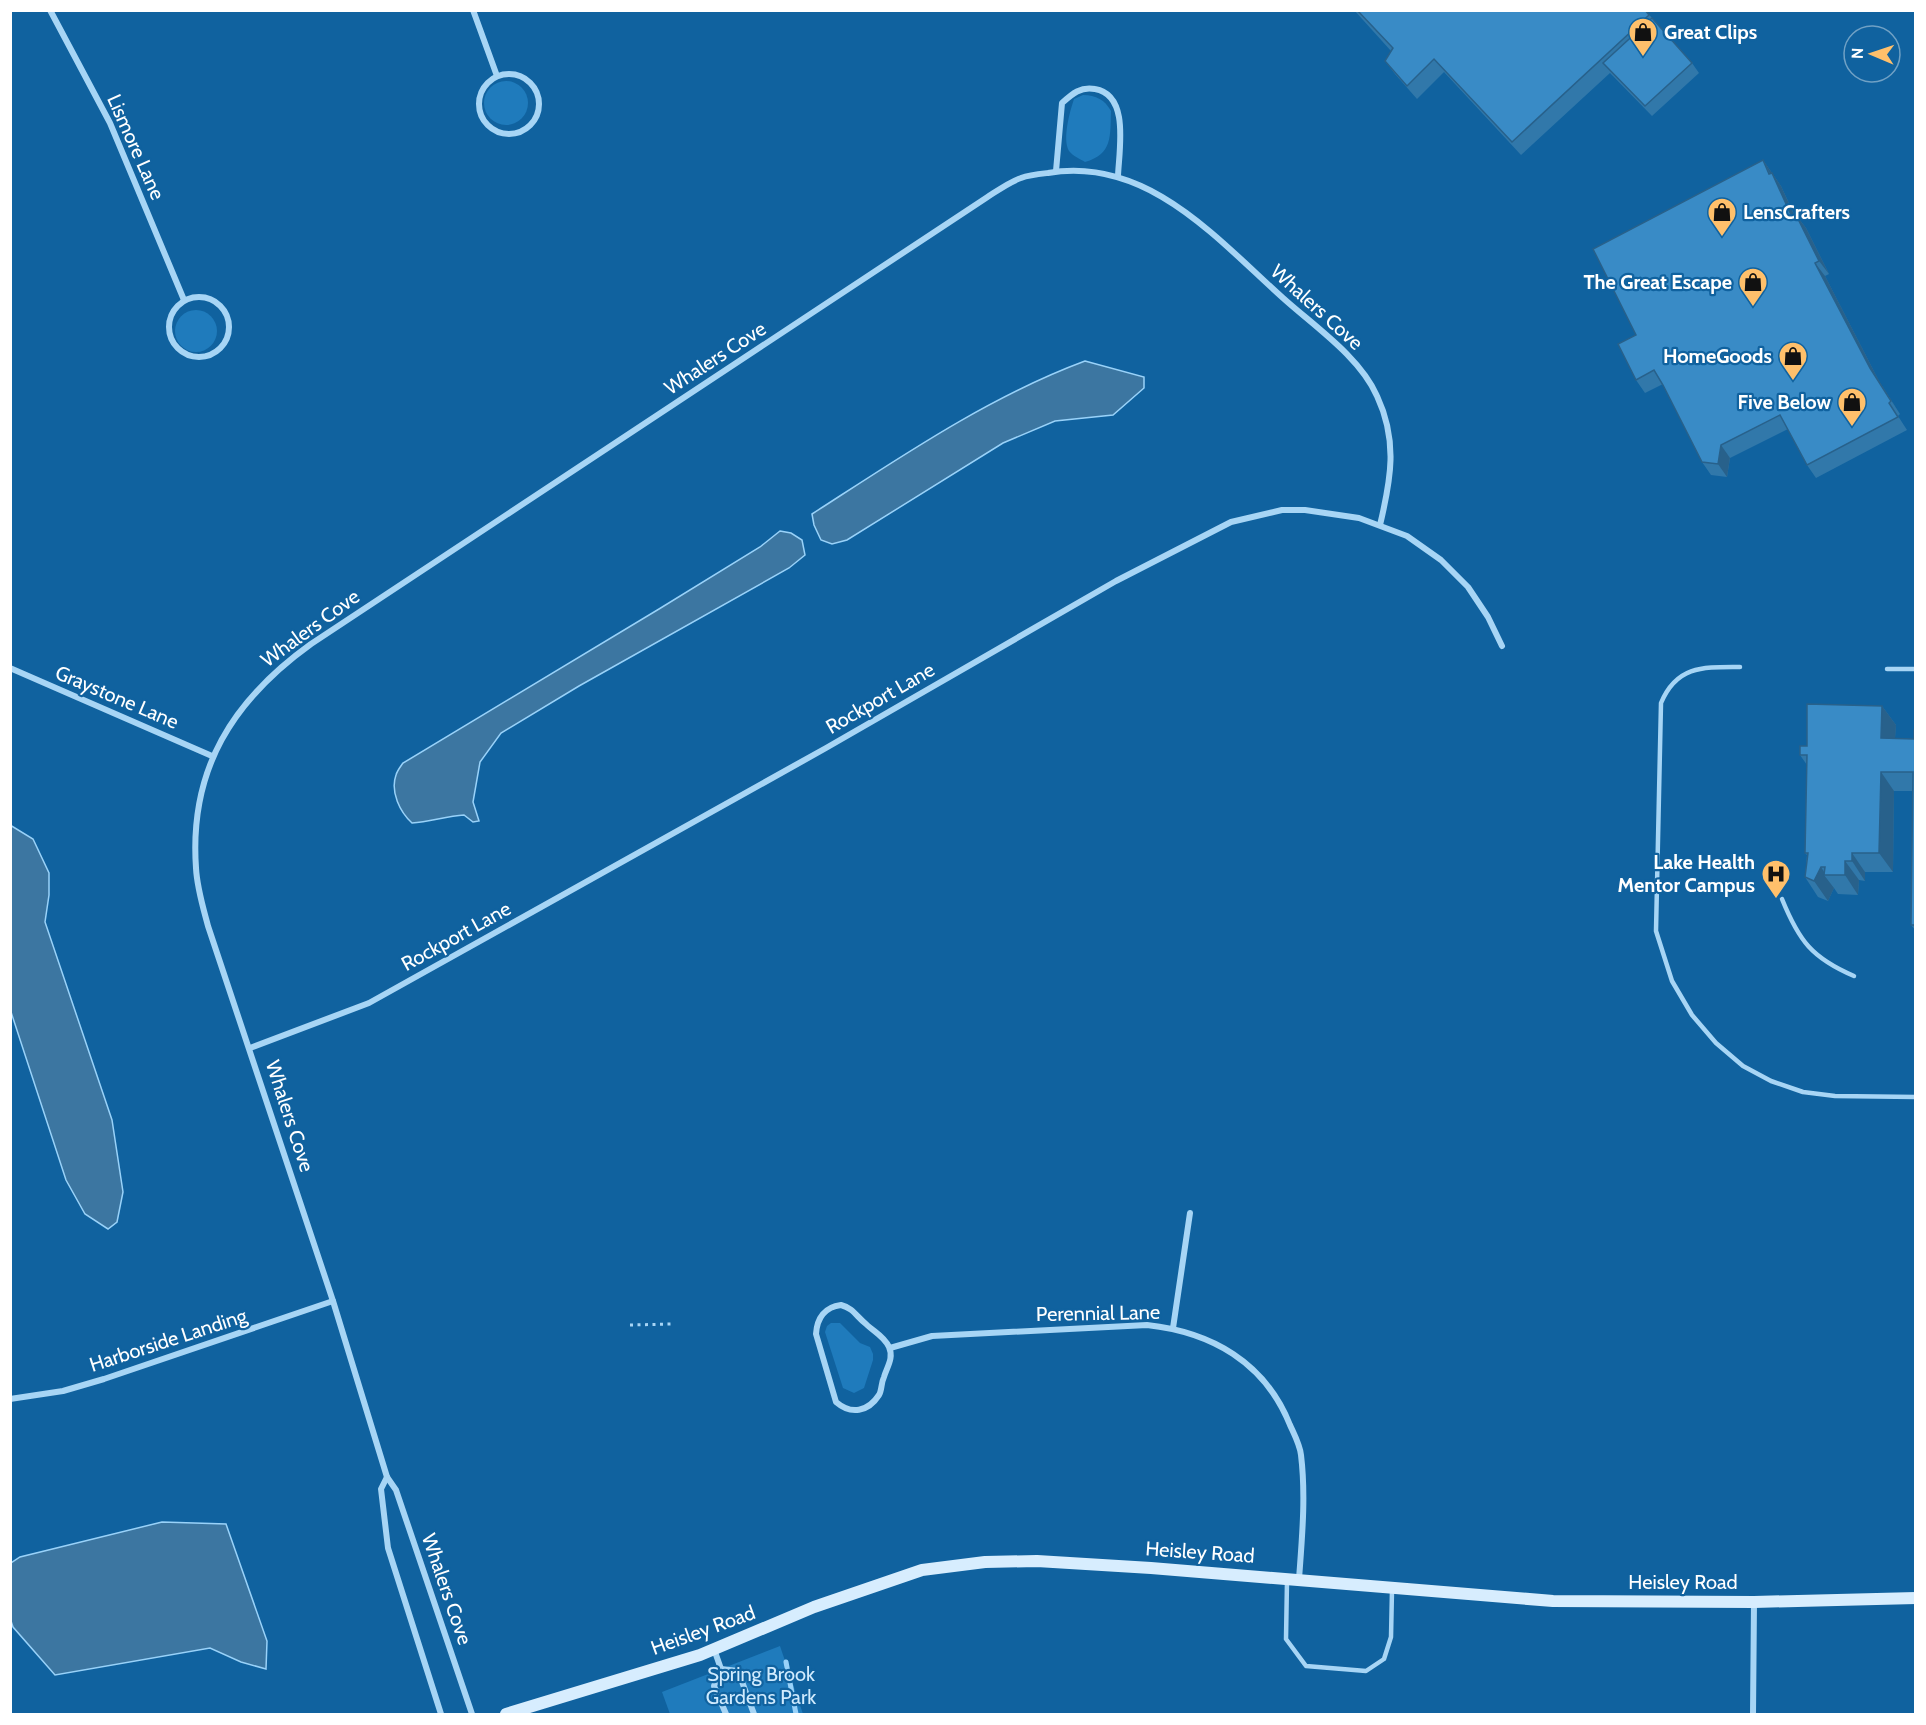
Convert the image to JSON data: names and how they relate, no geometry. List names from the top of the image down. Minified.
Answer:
{"streets":{"street":["Lismore Lane","Whalers Cove","Graystone Lane","Rockport Lane","Perennial Lane","Harborside Landing","Heisley Road"]},"crossings":[["Whalers Cove","Graystone Lane"],["Whalers Cove","Rockport Lane"],["Whalers Cove","Harborside Landing"],["Perennial Lane","Heisley Road"]],"parks":["Spring Brook Gardens Park"],"places":{"shop":["Great Clips","LensCrafters","The Great Escape","HomeGoods","Five Below"],"hospital":["Lake Health Mentor Campus"]},"north":"left"}
